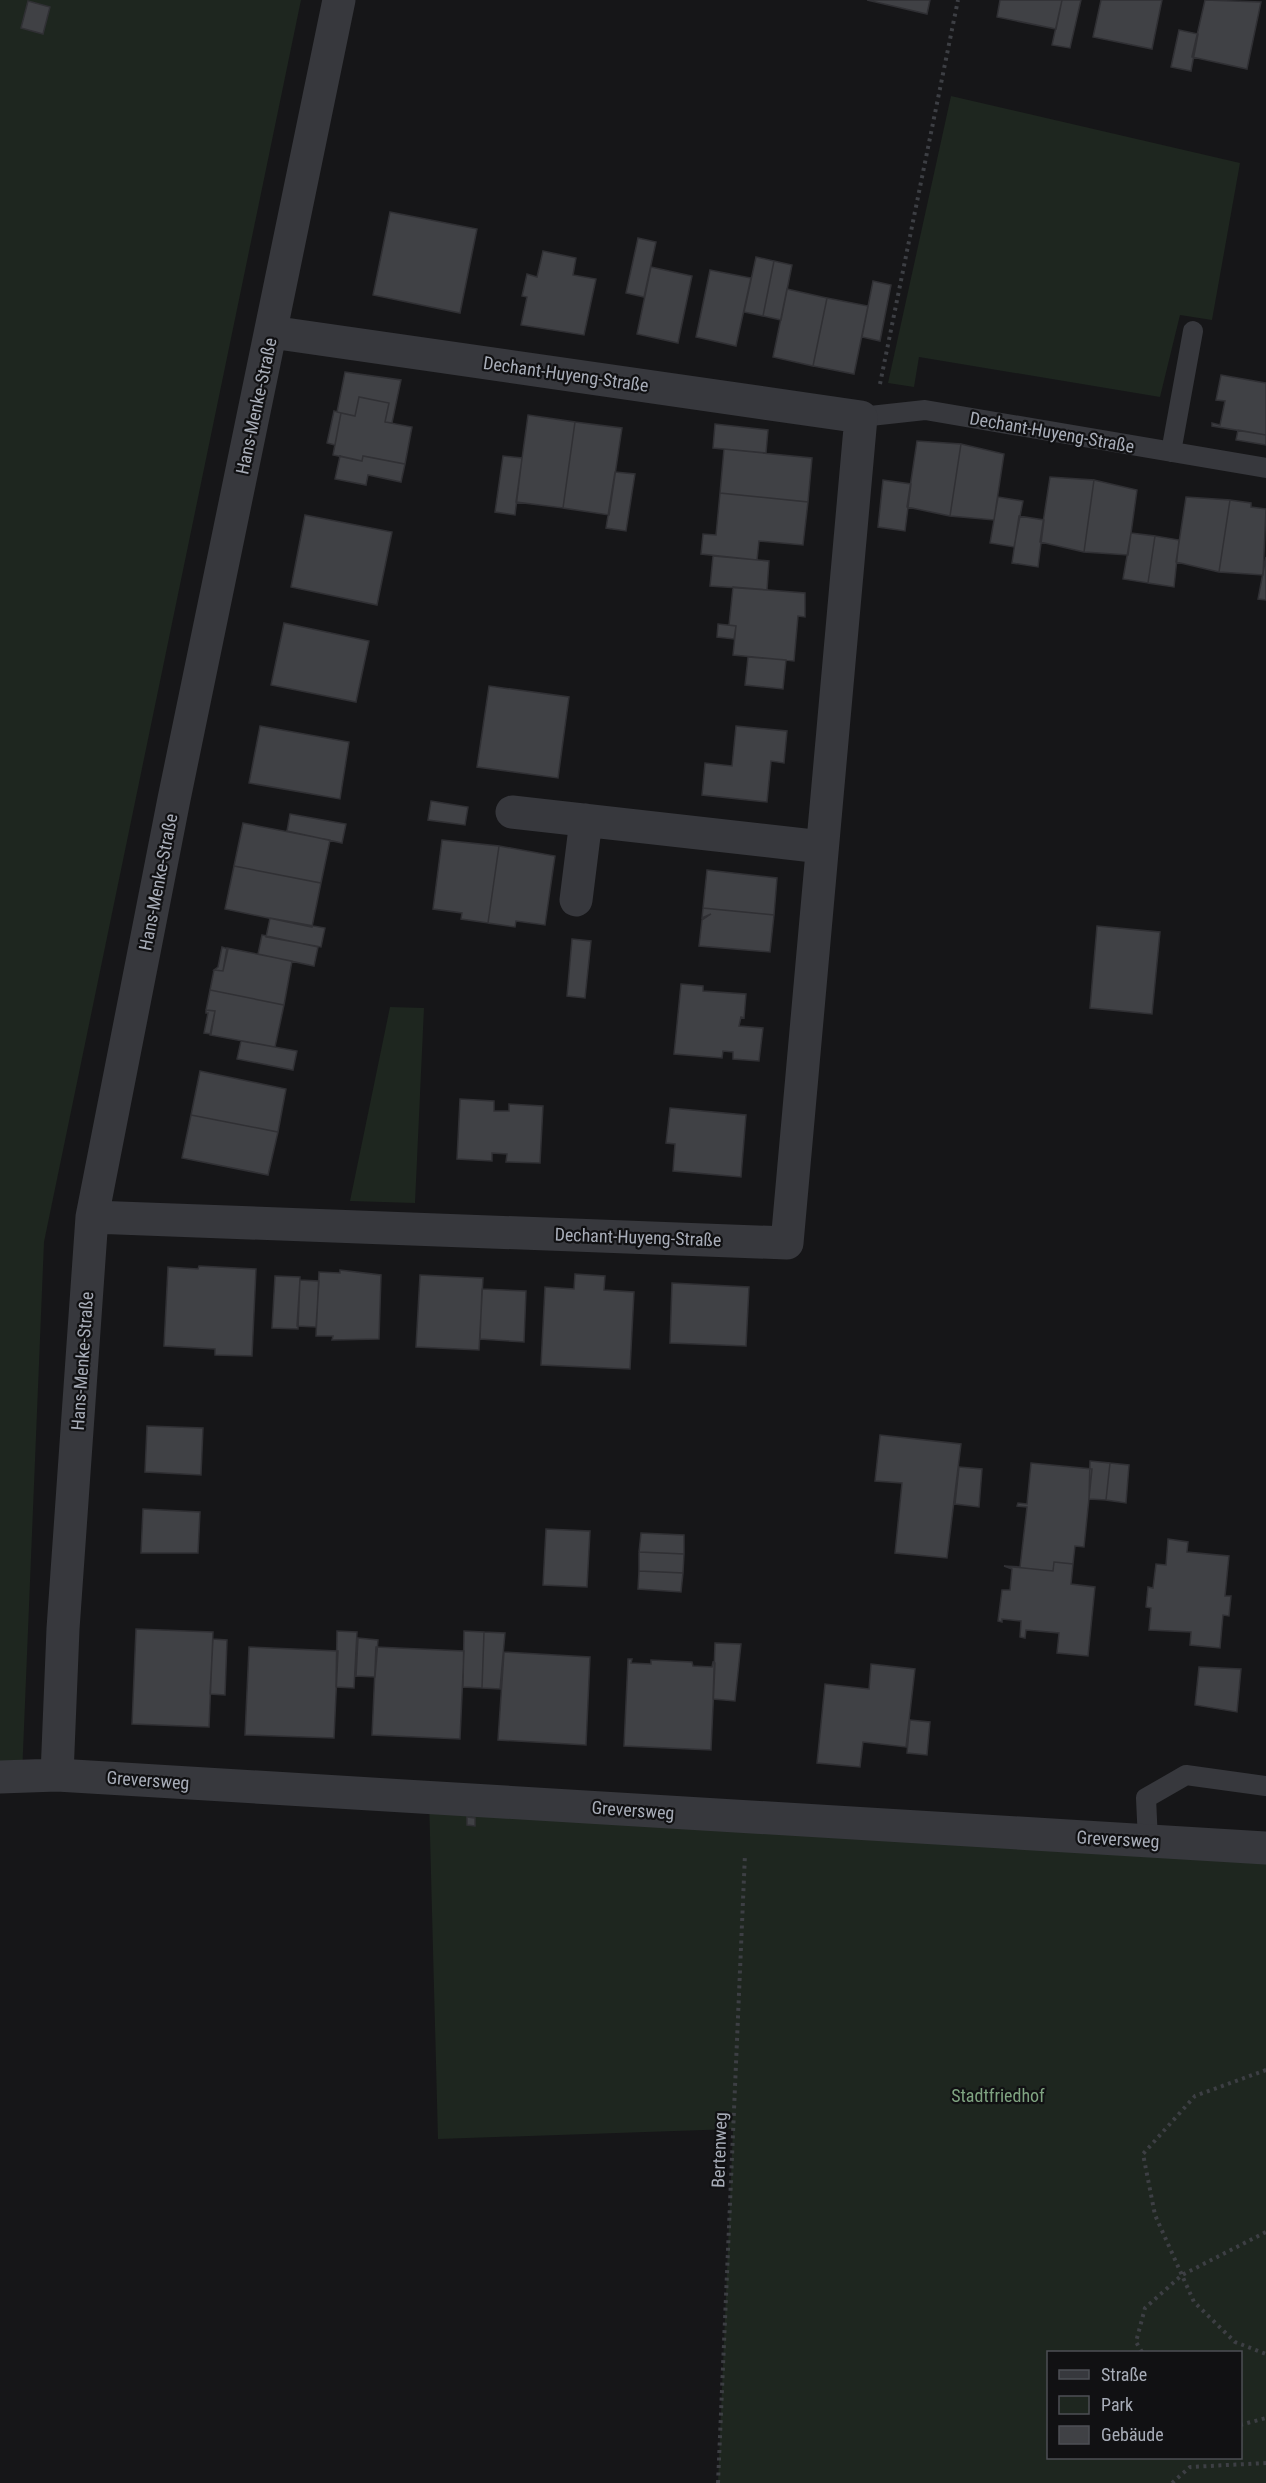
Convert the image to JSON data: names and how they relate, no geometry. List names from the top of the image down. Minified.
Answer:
{"streets":{"street":["Dechant-Huyeng-Straße","Hans-Menke-Straße","Greversweg"],"path":["Bertenweg"]},"crossings":[["Dechant-Huyeng-Straße","Hans-Menke-Straße"],["Hans-Menke-Straße","Greversweg"],["Greversweg","Bertenweg"]],"parks":["Stadtfriedhof"],"legend":["Straße","Park","Gebäude"]}
